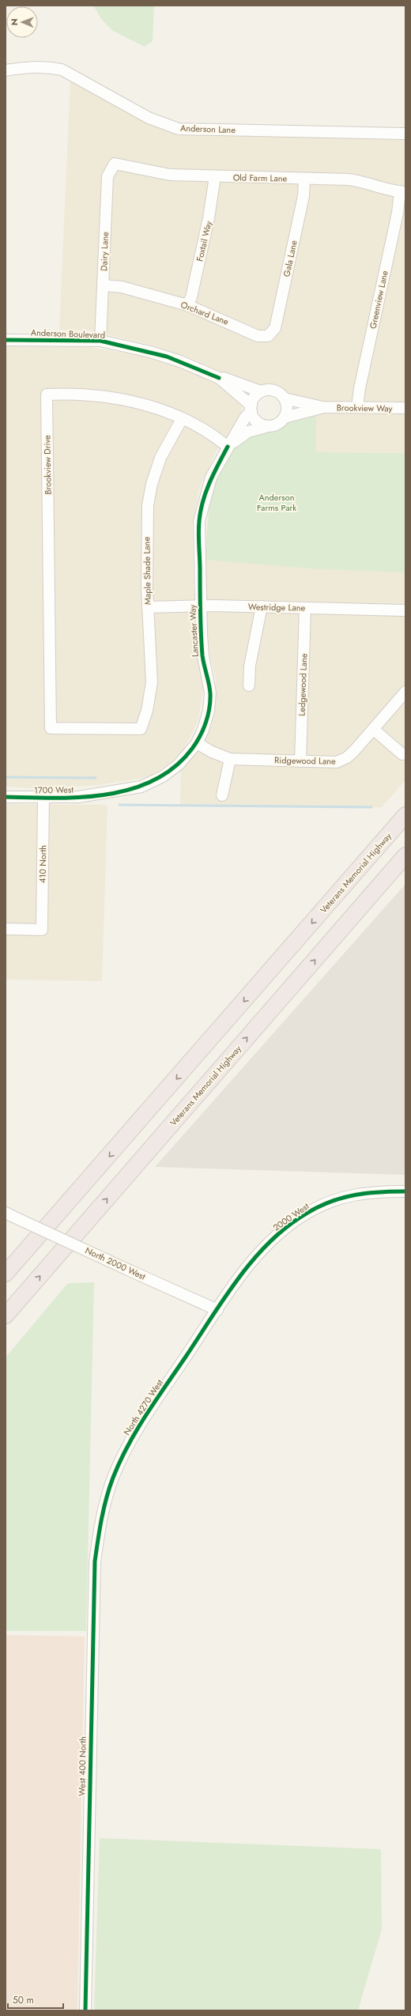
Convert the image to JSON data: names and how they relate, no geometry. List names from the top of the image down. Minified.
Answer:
{"streets":{"highway":["Veterans Memorial Highway"],"street":["Anderson Lane","Old Farm Lane","Foxtail Way","Dairy Lane","Gala Lane","Greenview Lane","Orchard Lane","Anderson Boulevard","Brookview Way","Brookview Drive","Maple Shade Lane","Westridge Lane","Lancaster Way","Ledgewood Lane","Ridgewood Lane","1700 West","410 North","2000 West","North 2000 West","North 4270 West","West 400 North"]},"crossings":[["Old Farm Lane","Foxtail Way"],["Old Farm Lane","Dairy Lane"],["Old Farm Lane","Gala Lane"],["Old Farm Lane","Greenview Lane"],["Foxtail Way","Orchard Lane"],["Dairy Lane","Orchard Lane"],["Dairy Lane","Anderson Boulevard"],["Gala Lane","Orchard Lane"],["Greenview Lane","Brookview Way"],["Anderson Boulevard","Brookview Way"],["Anderson Boulevard","Lancaster Way"],["Brookview Way","Lancaster Way"],["Brookview Drive","Maple Shade Lane"],["Brookview Drive","Lancaster Way"],["Maple Shade Lane","Westridge Lane"],["Westridge Lane","Lancaster Way"],["Westridge Lane","Ledgewood Lane"],["Lancaster Way","Ridgewood Lane"],["Lancaster Way","1700 West"],["Ledgewood Lane","Ridgewood Lane"],["1700 West","410 North"],["2000 West","North 2000 West"],["2000 West","North 4270 West"],["North 2000 West","North 4270 West"],["North 4270 West","West 400 North"]],"parks":["Anderson Farms Park"],"scale_bar":"50 m","north":"left"}
